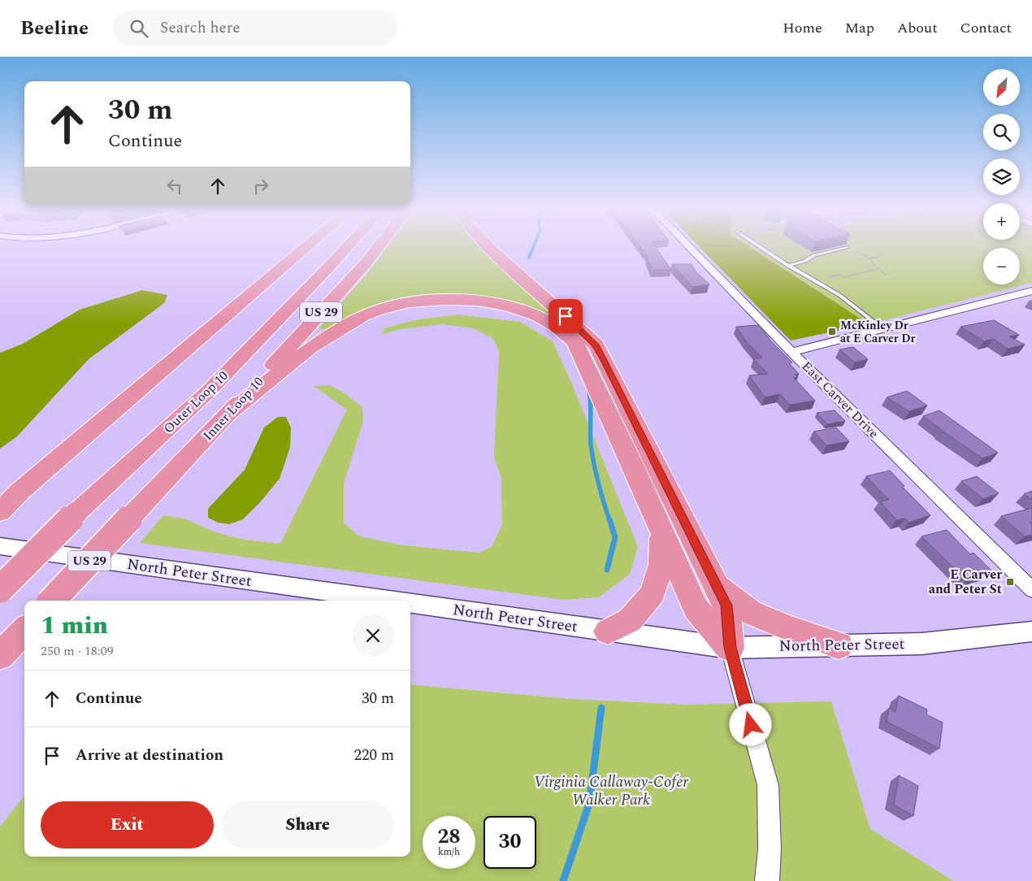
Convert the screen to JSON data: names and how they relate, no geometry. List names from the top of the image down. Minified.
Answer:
{"streets":{"highway":["US 29","Outer Loop 10","Inner Loop 10"],"street":["East Carver Drive","North Peter Street"]},"parks":["Virginia Callaway-Cofer Walker Park"],"places":{"transit":["McKinley Dr at E Carver Dr","E Carver and Peter St"]},"north":"bottom left","page":{"header":"Beeline","search":"Search here","nav":["Home","Map","About","Contact"],"map_buttons":["+","−"],"turn":["30 m","Continue"],"heading":["1 min","250 m · 18:09"],"list":[{"name":"Continue","value":"30 m"},{"name":"Arrive at destination","value":"220 m"}],"buttons":["Exit","Share"],"speed":"28 km/h","limit":"30"}}
